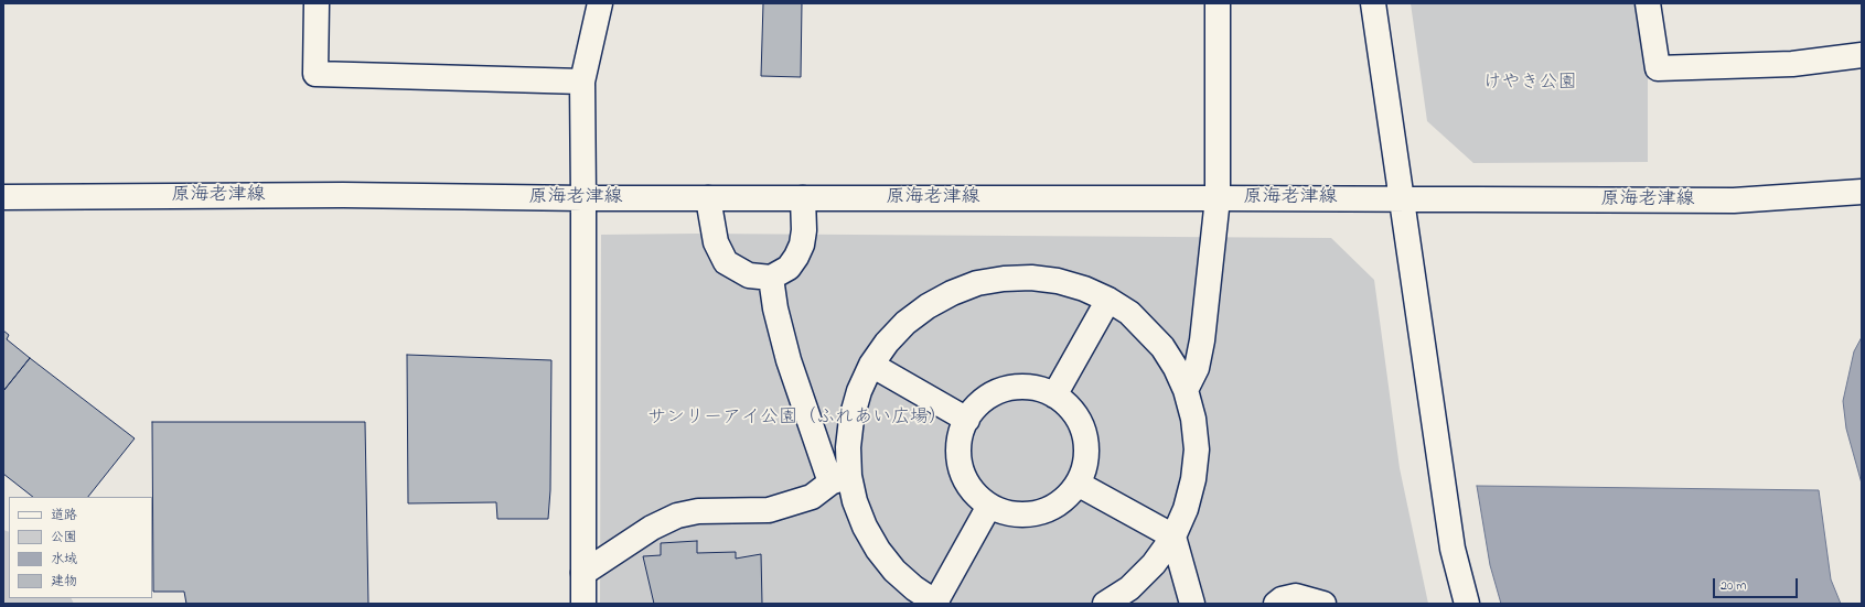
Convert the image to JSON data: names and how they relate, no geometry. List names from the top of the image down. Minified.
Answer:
{"streets":{"street":["原海老津線"]},"parks":["けやき公園","サンリーアイ公園（ふれあい広場）"],"legend":["道路","公園","水域","建物"],"scale_bar":"20 m"}
